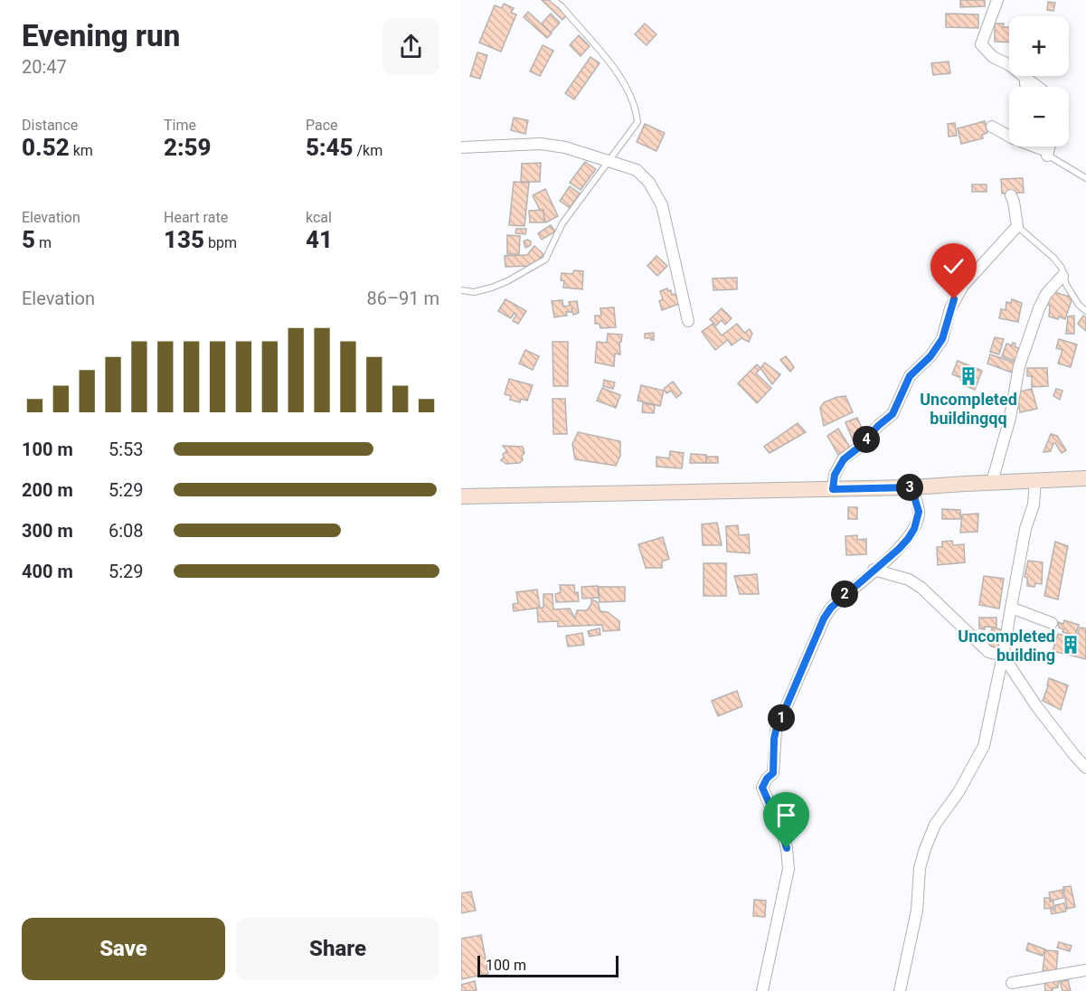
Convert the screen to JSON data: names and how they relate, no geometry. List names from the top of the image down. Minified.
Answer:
{"places":{"building":["Uncompleted buildingqq","Uncompleted building"]},"scale_bar":"100 m","page":{"heading":["Evening run","20:47"],"map_buttons":["+","−"],"stats":[["Distance","0.52 km"],["Time","2:59"],["Pace","5:45 /km"],["Elevation","5 m"],["Heart rate","135 bpm"],["kcal","41"]],"chart":["Elevation","86–91 m"],"pins":["4","3","2","1"],"list":[{"name":"100 m","note":"5:53"},{"name":"200 m","note":"5:29"},{"name":"300 m","note":"6:08"},{"name":"400 m","note":"5:29"}],"buttons":["Save","Share"],"scale":"100 m"}}
